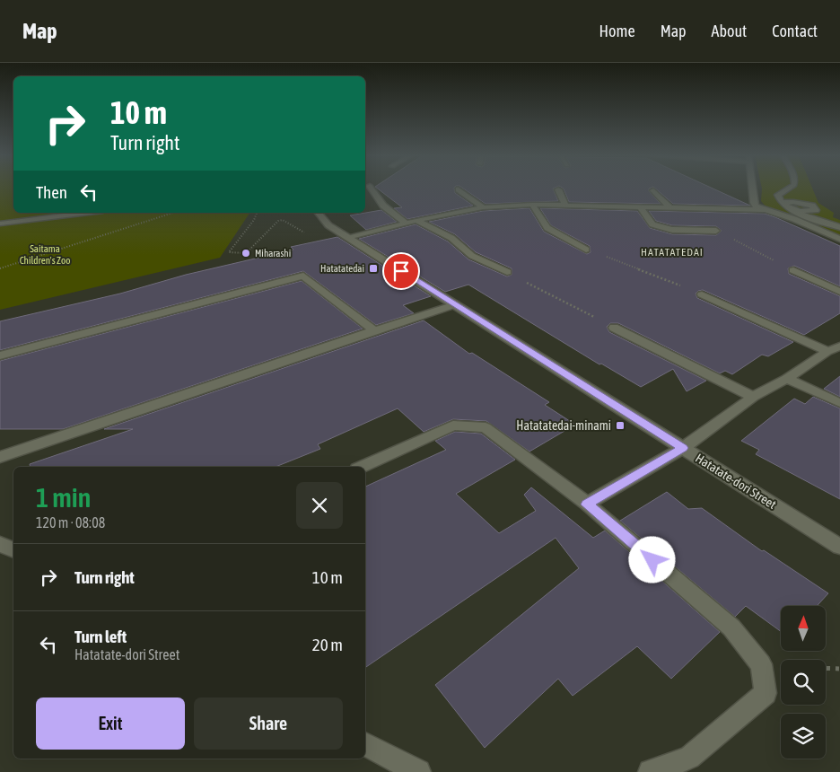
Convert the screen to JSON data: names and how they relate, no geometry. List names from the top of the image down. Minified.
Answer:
{"streets":{"street":["Hatatate-dori Street"]},"districts":["HATATATEDAI"],"parks":["Saitama Children's Zoo"],"places":{"other":["Miharashi"],"transit":["Hatatatedai","Hatatatedai-minami"]},"north":"top","page":{"header":"Map","nav":["Home","Map","About","Contact"],"turn":["10 m","Turn right"],"then":"Then","heading":["1 min","120 m · 08:08"],"list":[{"name":"Turn right","value":"10 m"},{"name":"Turn left","note":"Hatatate-dori Street","value":"20 m"}],"buttons":["Exit","Share"]}}
